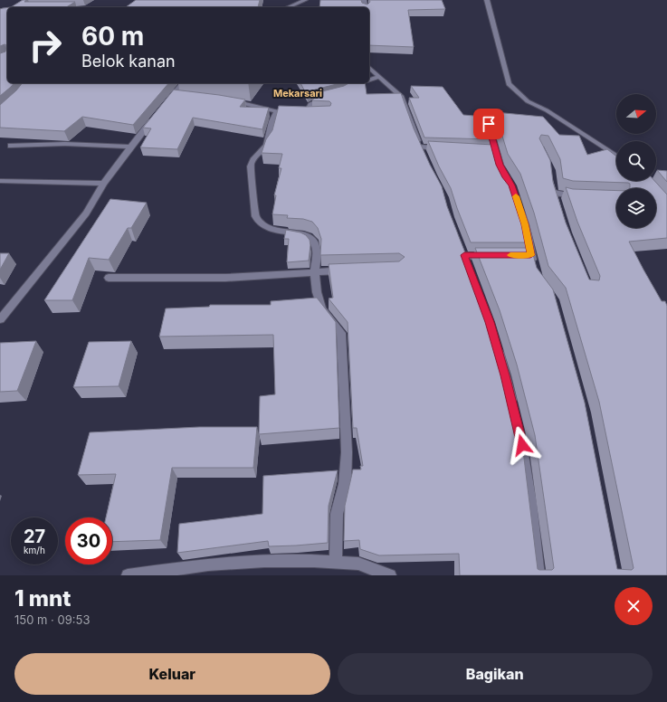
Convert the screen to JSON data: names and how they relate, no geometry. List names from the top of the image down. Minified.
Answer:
{"districts":["Mekarsari"],"north":"right","page":{"turn":["60 m","Belok kanan"],"speed":"27 km/h","limit":"30","heading":["1 mnt","150 m · 09:53"],"buttons":["Keluar","Bagikan"]}}
